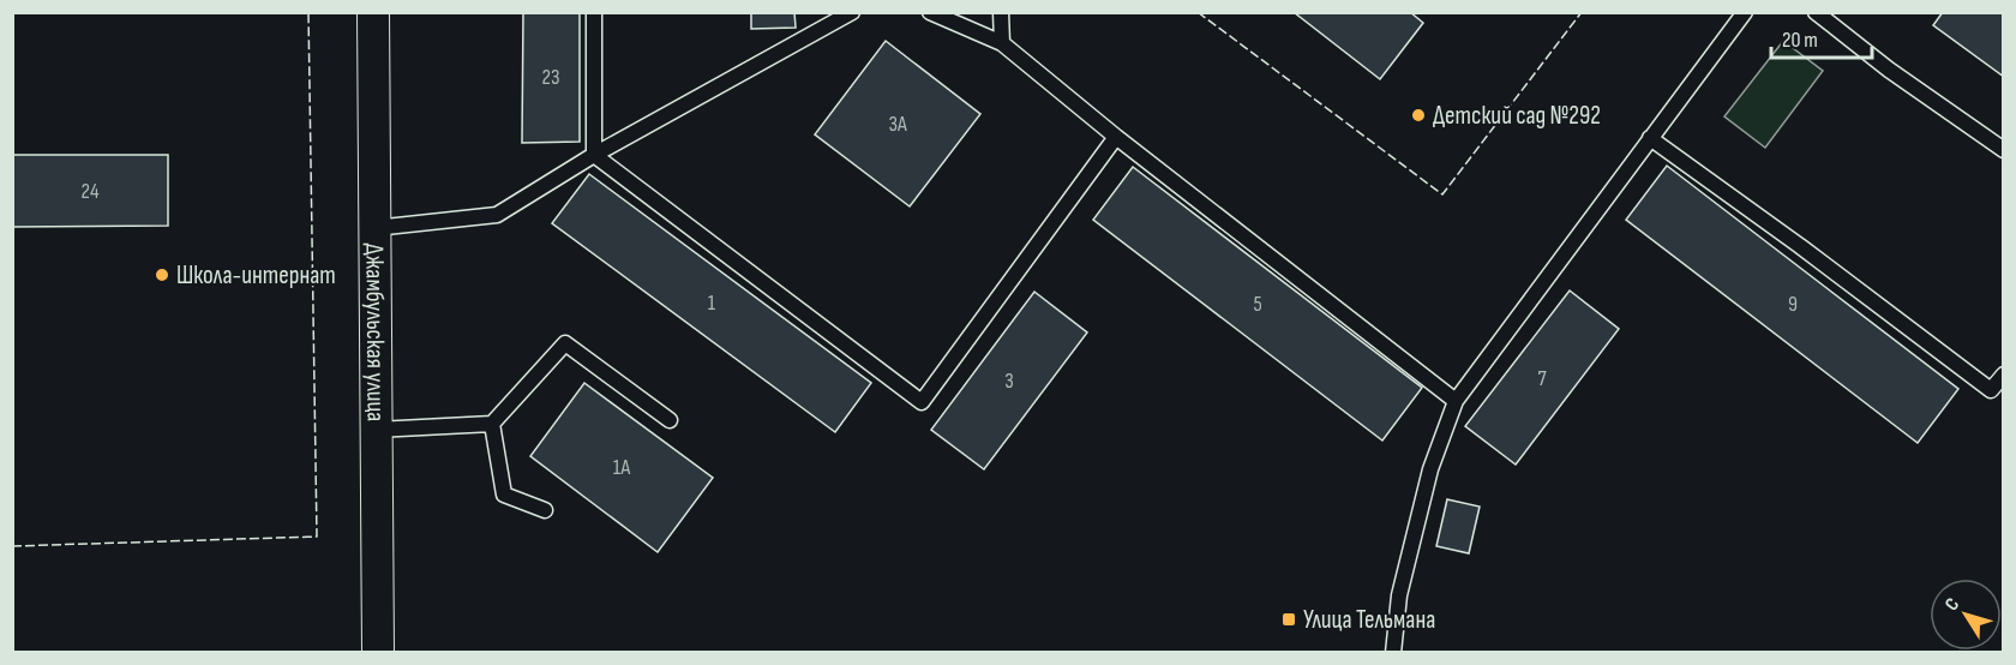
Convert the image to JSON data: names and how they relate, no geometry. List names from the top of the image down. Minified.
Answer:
{"streets":{"street":["Джамбульская улица"]},"places":{"other":["Детский сад №292","Школа-интернат"],"transit":["Улица Тельмана"]},"house_numbers":["23","3А","24","1","5","9","7","3","1А"],"scale_bar":"20 m","north":"top left"}
